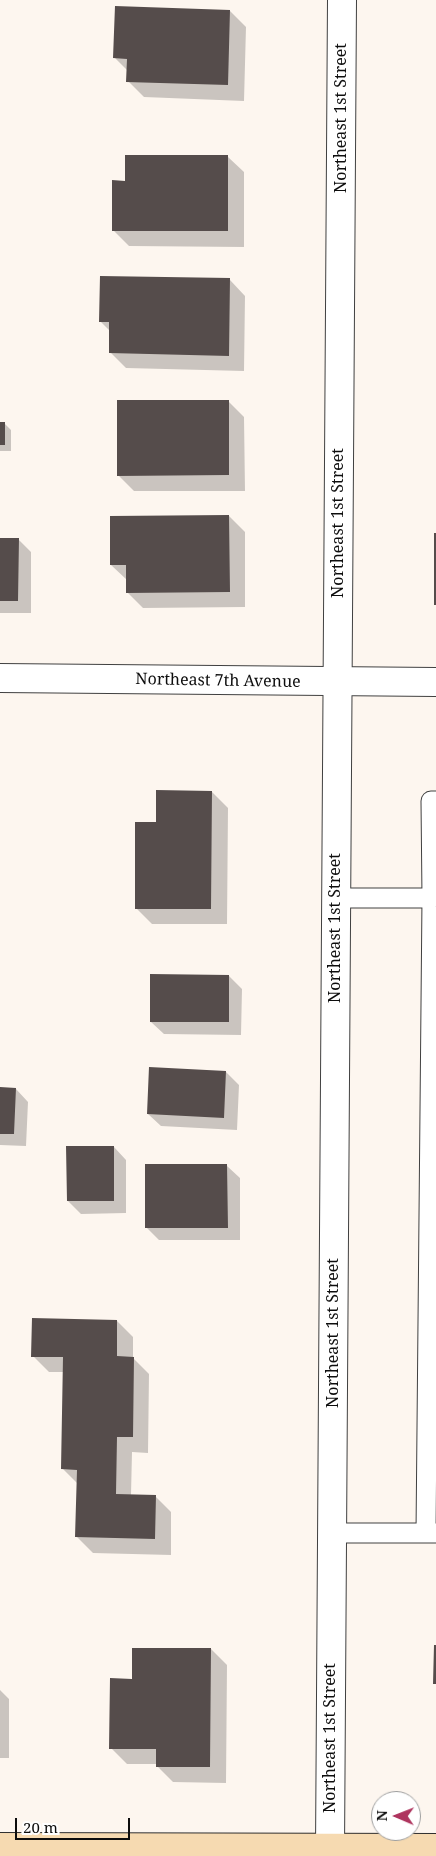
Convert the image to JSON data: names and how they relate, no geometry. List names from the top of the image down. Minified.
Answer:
{"streets":{"street":["Northeast 1st Street","Northeast 7th Avenue"]},"crossings":[["Northeast 1st Street","Northeast 7th Avenue"]],"scale_bar":"20 m","north":"left"}
